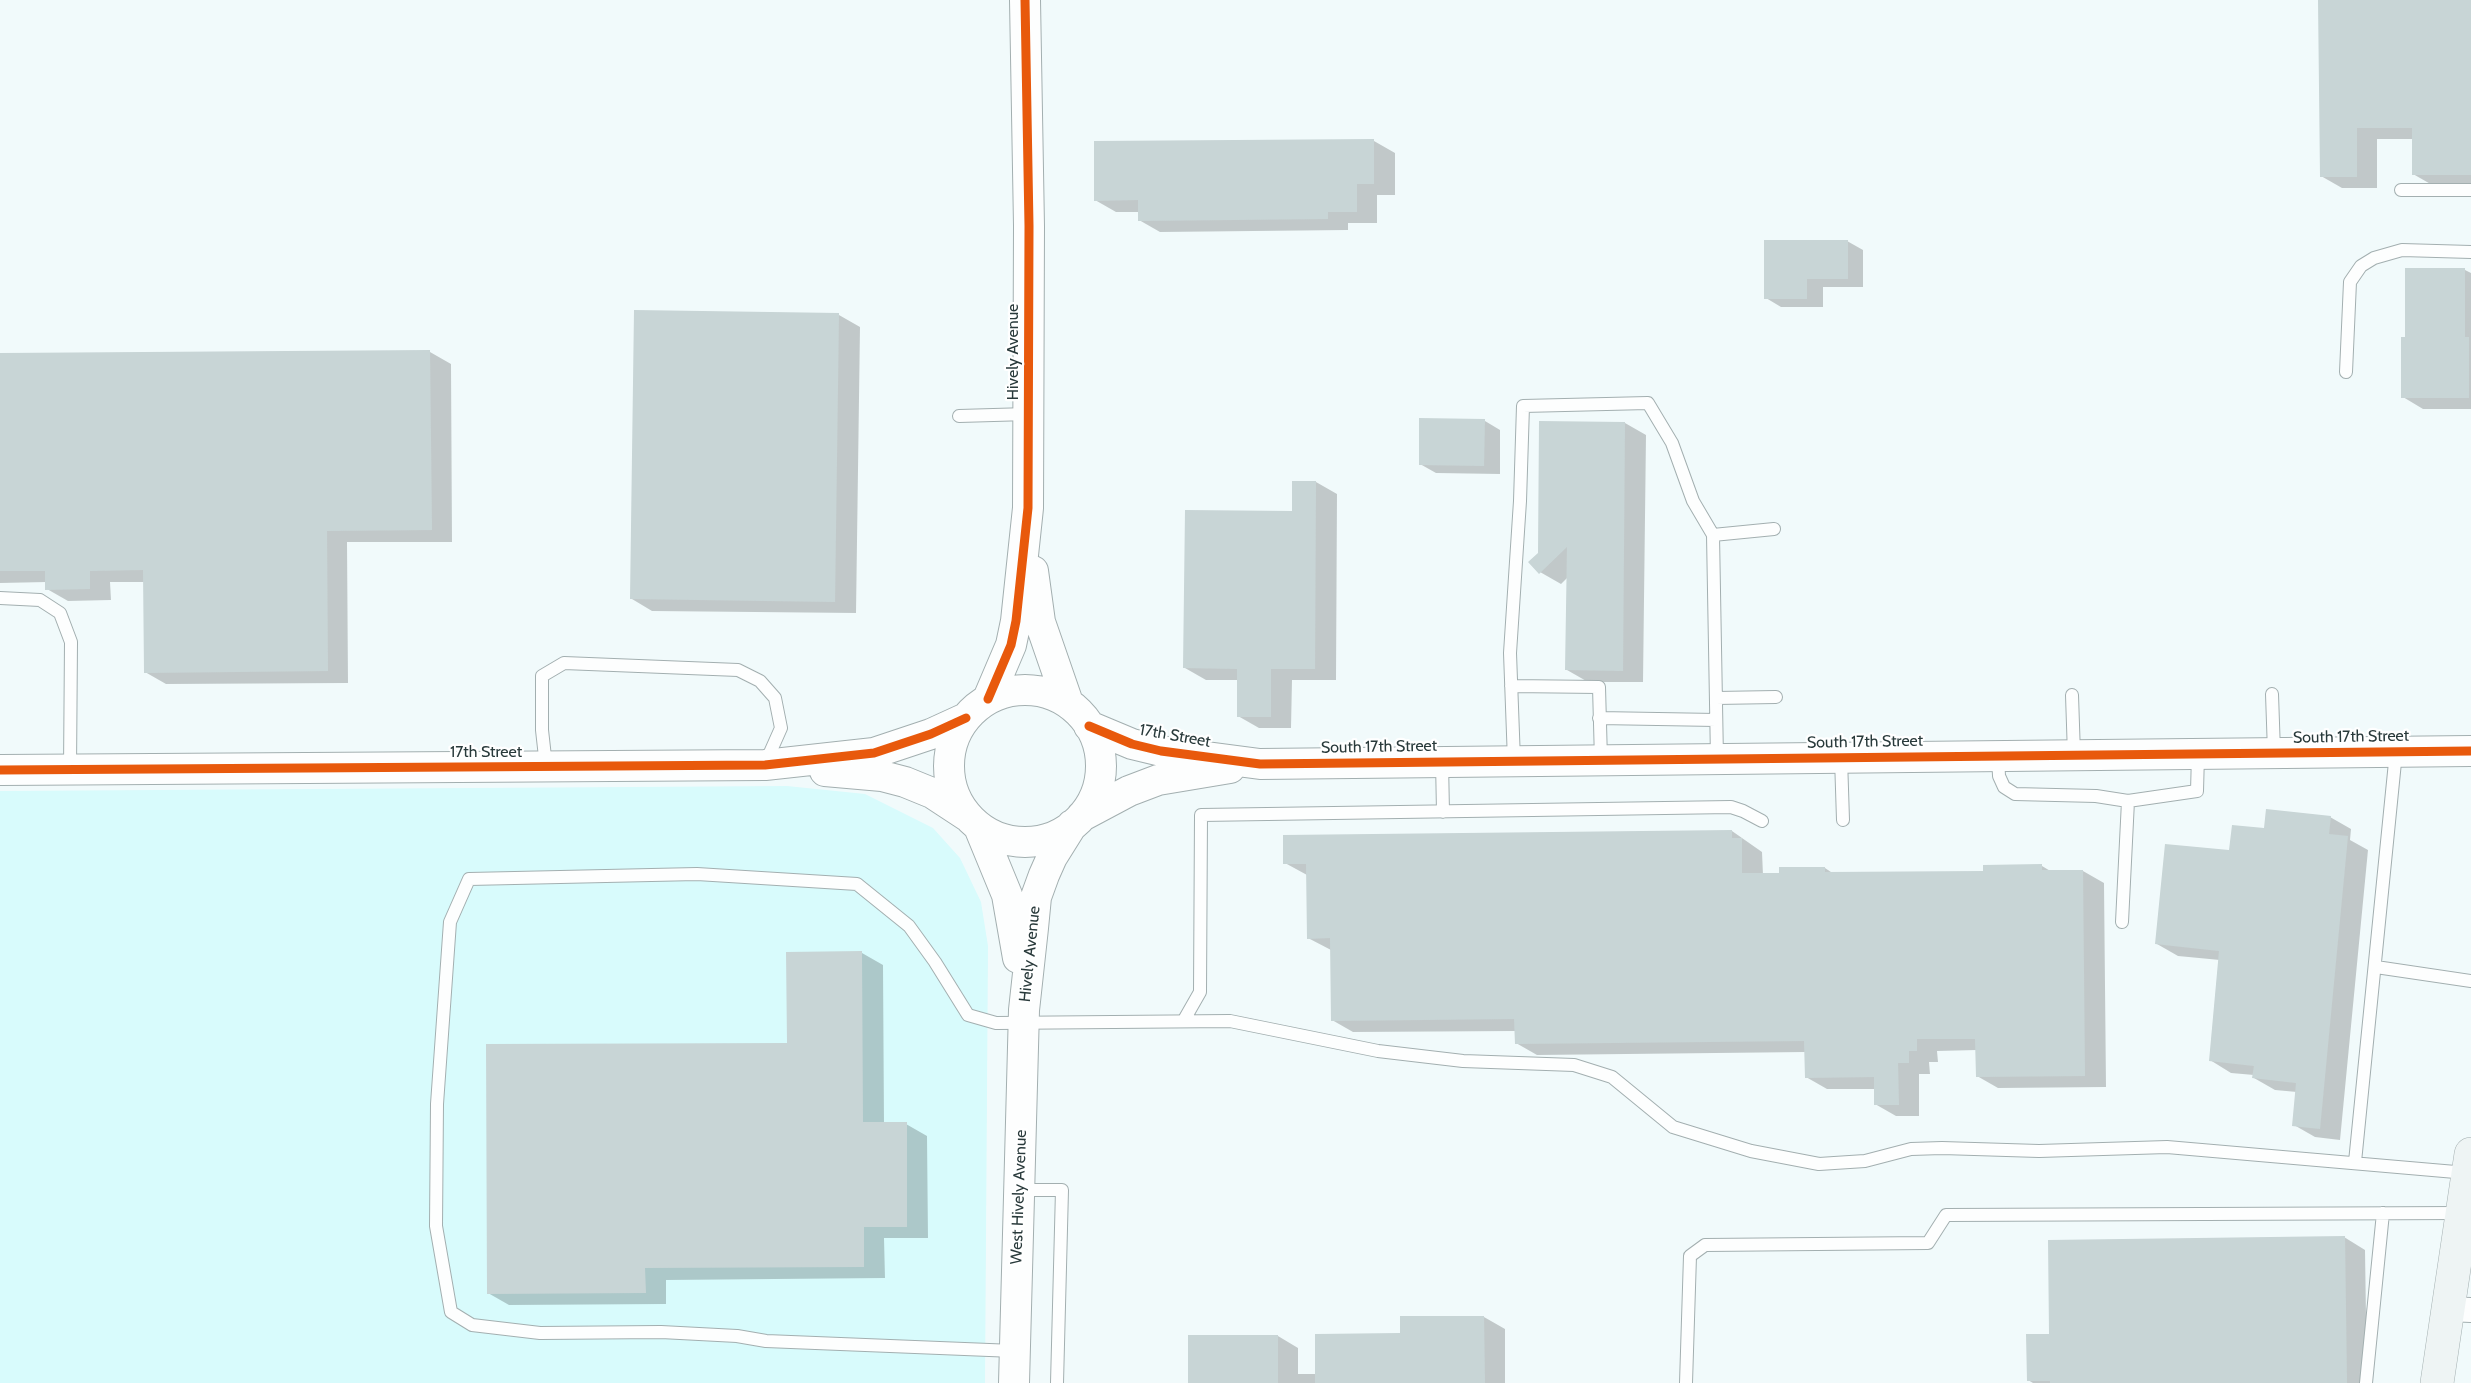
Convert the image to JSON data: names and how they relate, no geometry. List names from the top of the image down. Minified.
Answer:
{"streets":{"street":["Hively Avenue","17th Street","South 17th Street","West Hively Avenue"]},"crossings":[["Hively Avenue","17th Street"],["Hively Avenue","West Hively Avenue"],["17th Street","South 17th Street"]]}
